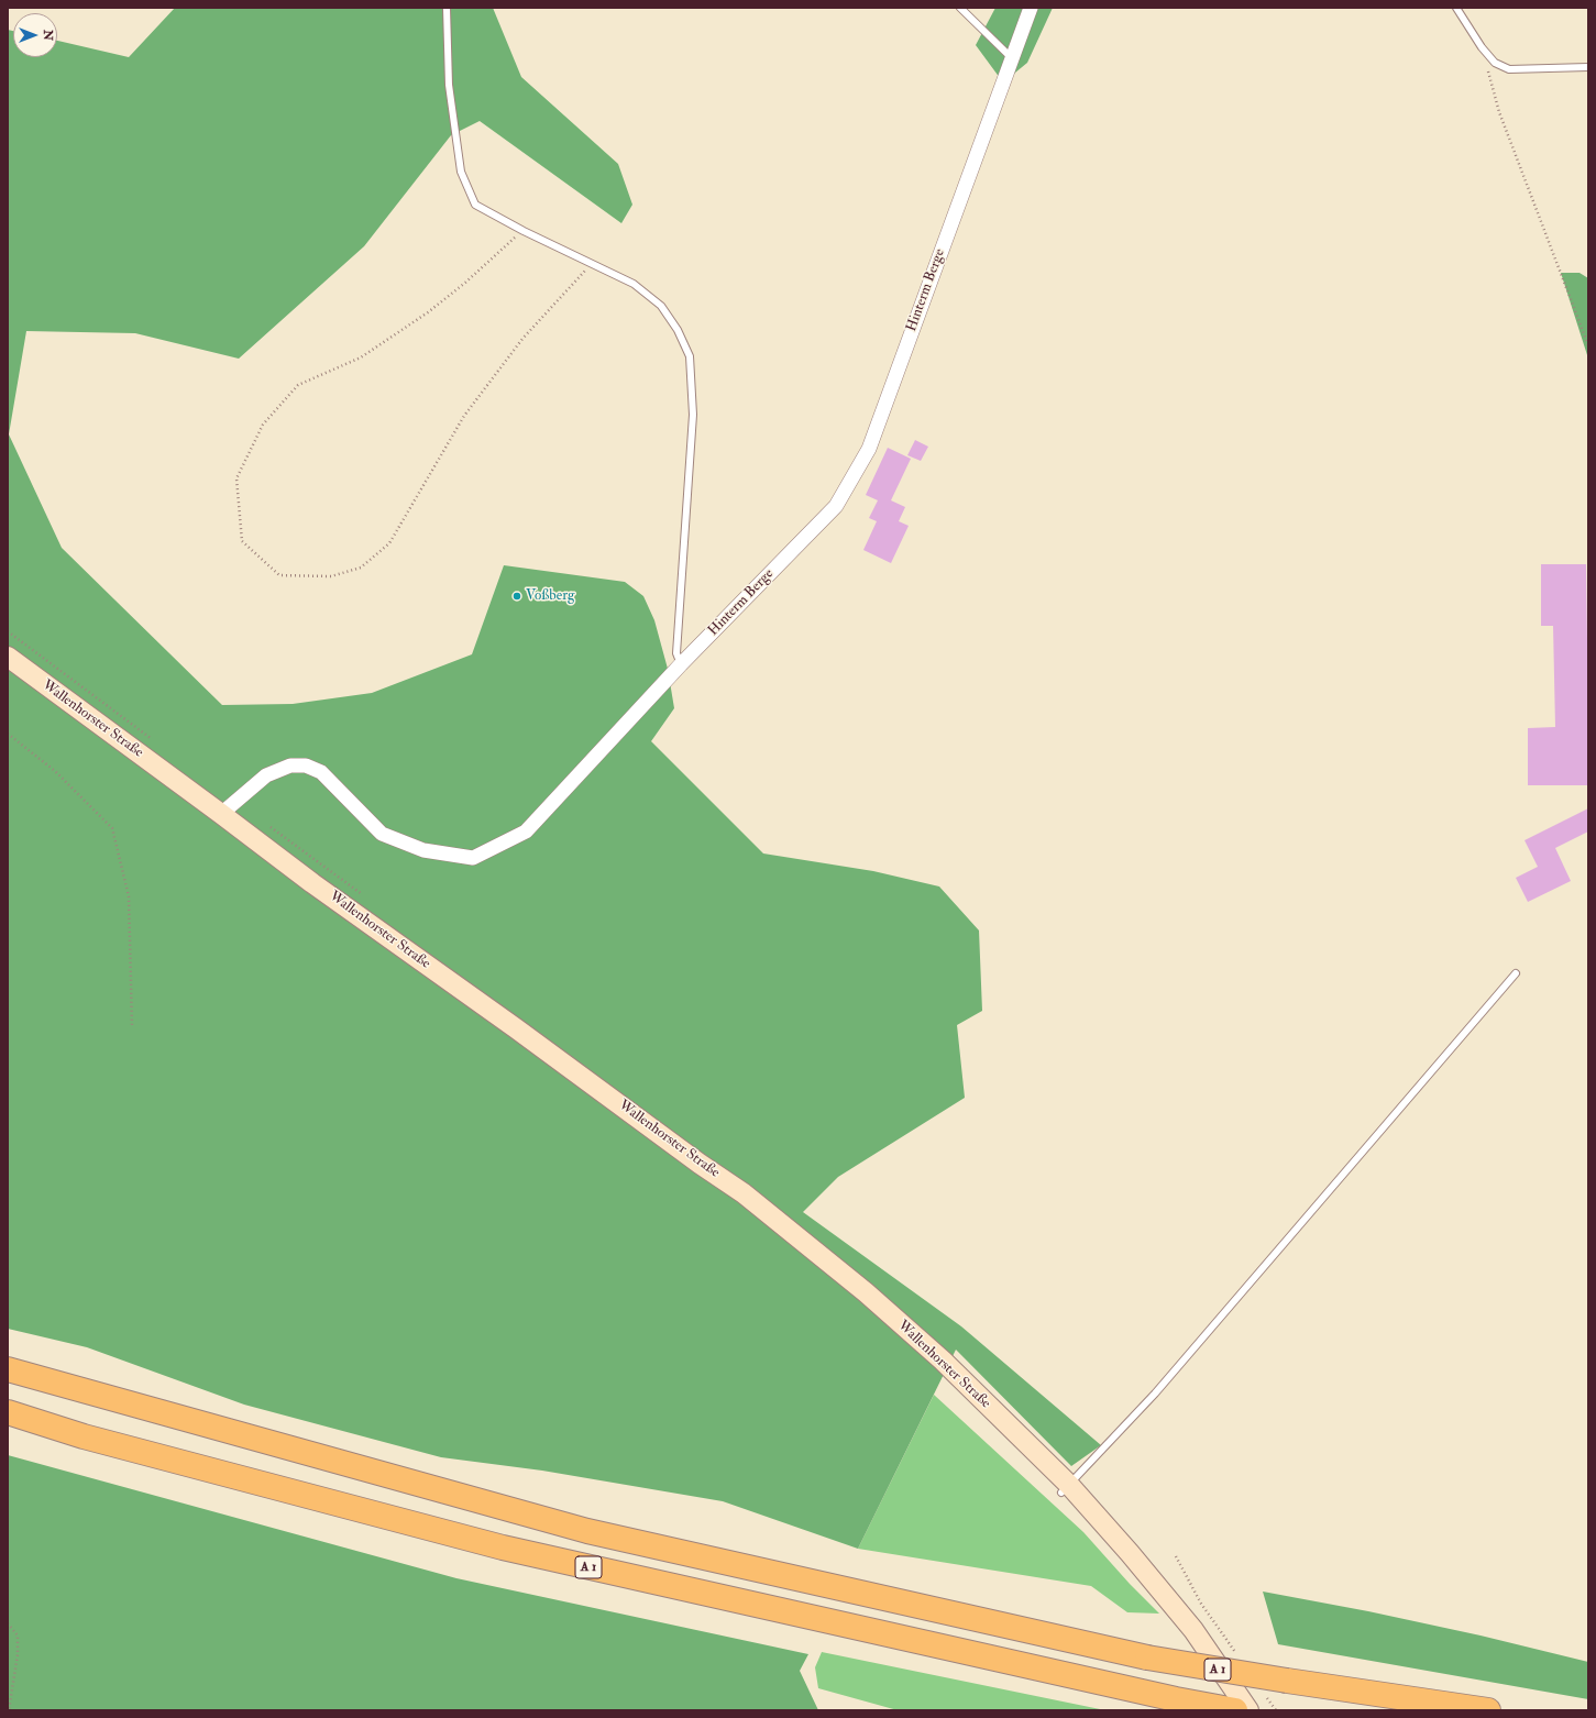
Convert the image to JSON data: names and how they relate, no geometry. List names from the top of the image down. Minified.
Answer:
{"streets":{"highway":["A 1"],"main road":["Wallenhorster Straße"],"street":["Hinterm Berge"]},"crossings":[["Hinterm Berge","Wallenhorster Straße"]],"places":["Voßberg"],"north":"right"}
